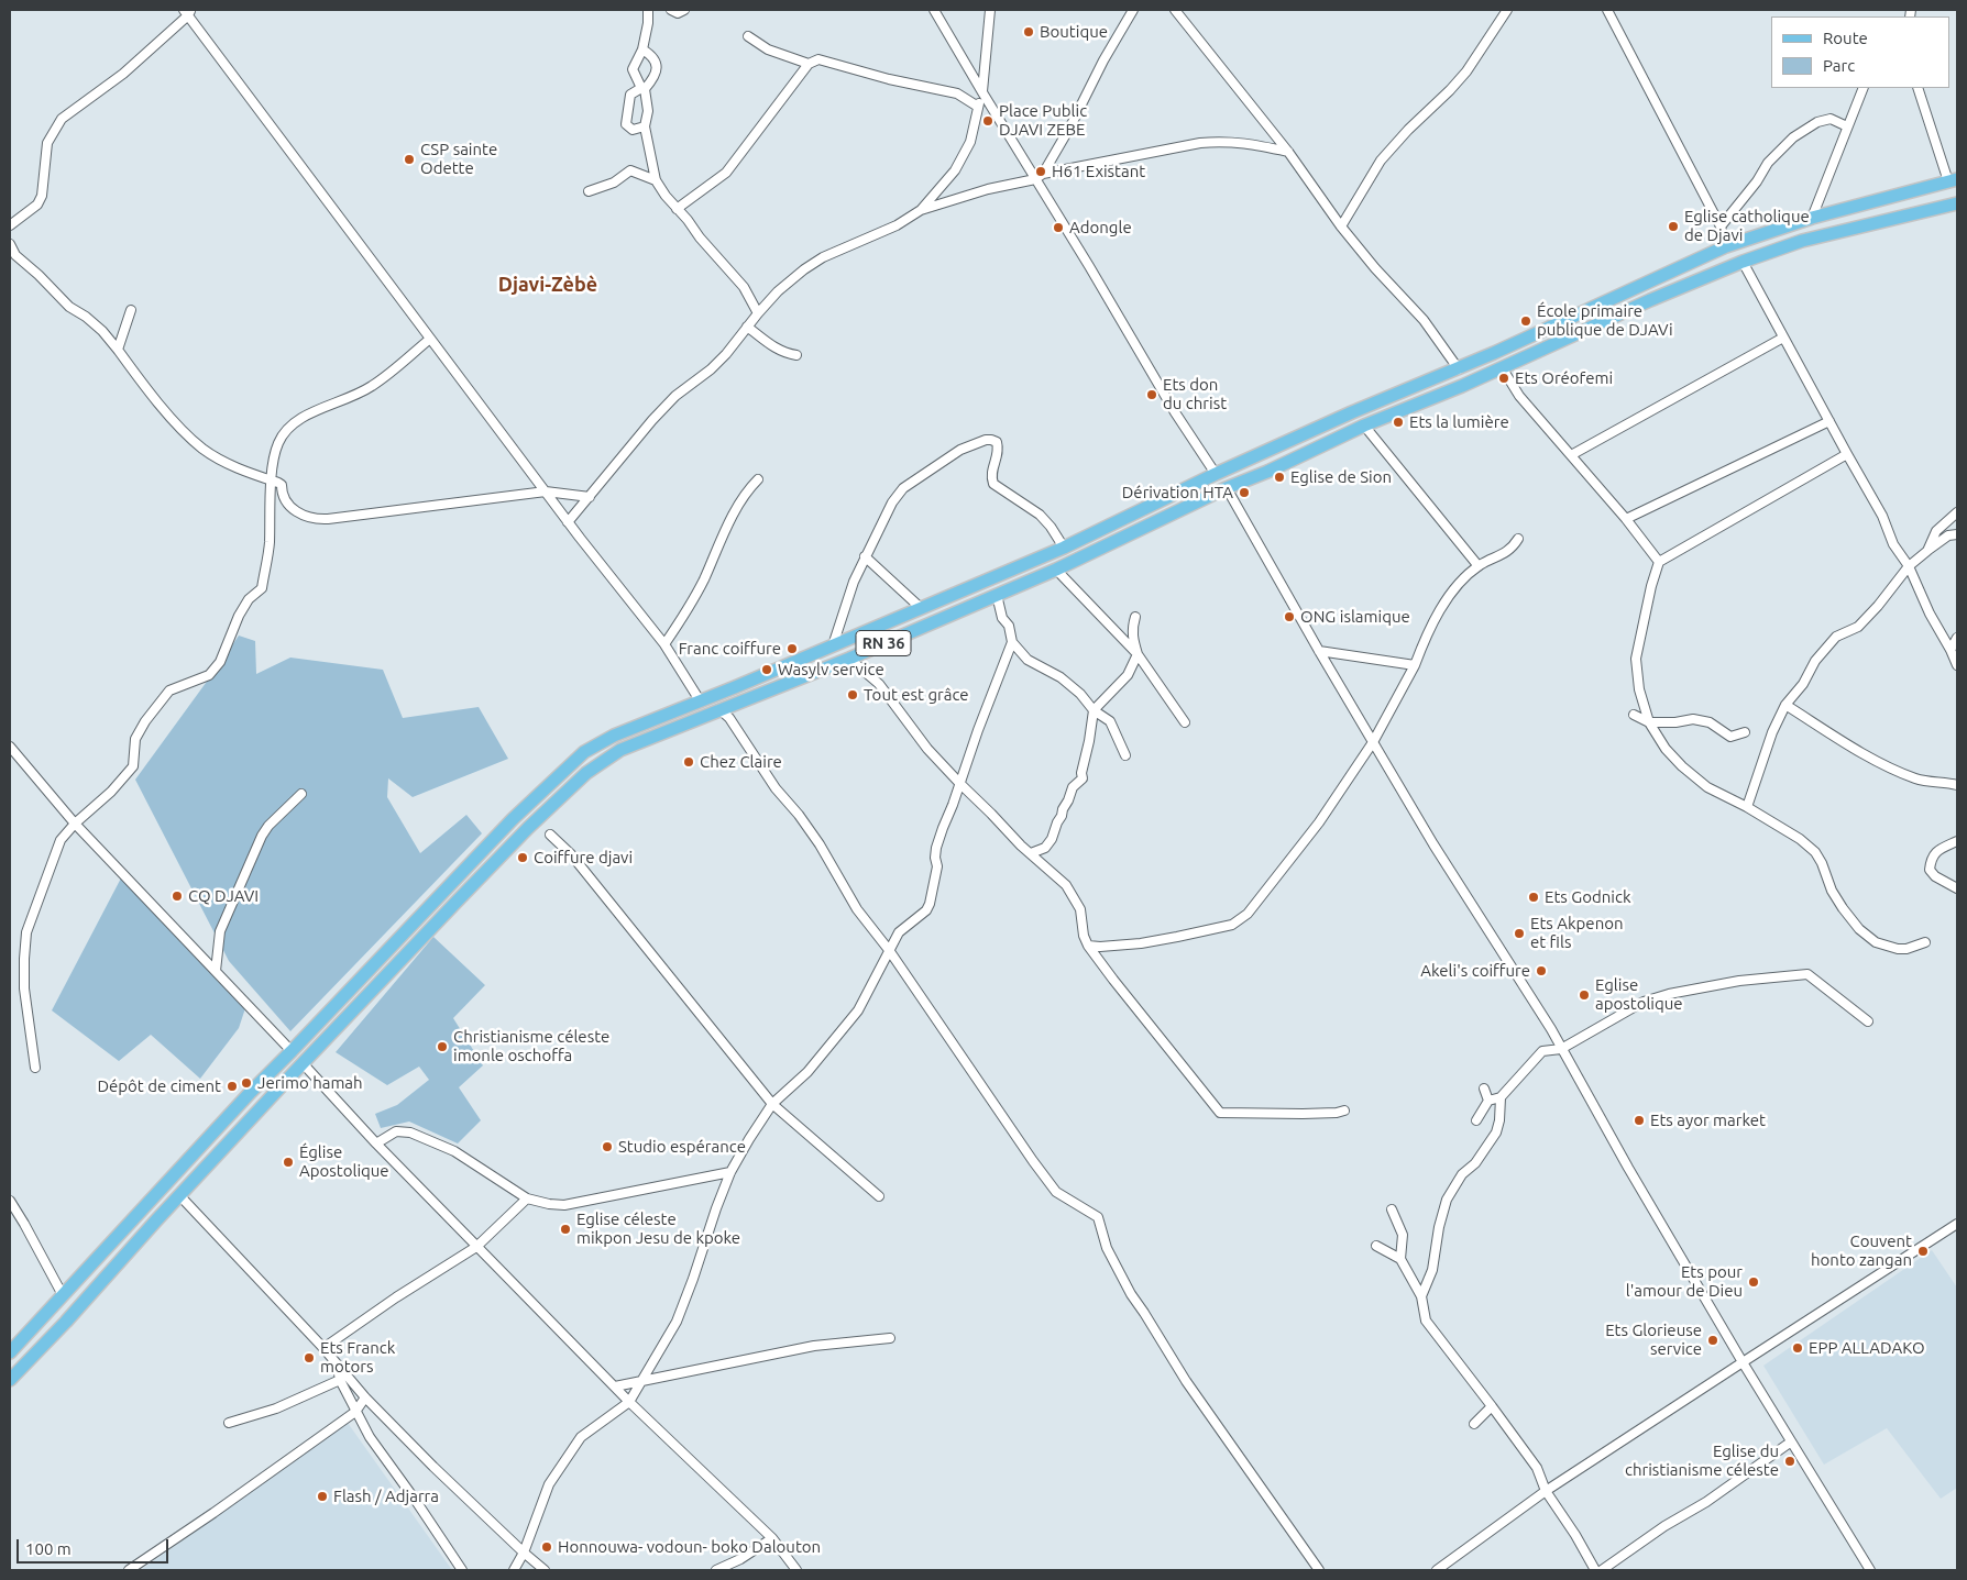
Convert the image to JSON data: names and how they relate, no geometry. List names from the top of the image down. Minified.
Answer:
{"streets":{"main road":["RN 36"]},"districts":["Djavi-Zèbè"],"places":["Boutique","Place Public DJAVI ZEBE","CSP sainte Odette","H61 Existant","Eglise catholique de Djavi","Adongle","École primaire publique de DJAVi","Ets Oréofemi","Ets don du christ","Ets la lumière","Eglise de Sion","Dérivation HTA","ONG islamique","Franc coiffure","Wasylv service","Tout est grâce","Chez Claire","Coiffure djavi","CQ DJAVI","Ets Godnick","Ets Akpenon et fils","Akeli's coiffure","Eglise apostolique","Christianisme céleste imonle oschoffa","Jerimo hamah","Dépôt de ciment","Ets ayor market","Studio espérance","Église Apostolique","Eglise céleste mikpon Jesu de kpoke","Couvent honto zangan","Ets pour l'amour de Dieu","Ets Glorieuse service","EPP ALLADAKO","Ets Franck motors","Eglise du christianisme céleste","Flash / Adjarra","Honnouwa- vodoun- boko Dalouton"],"legend":["Route","Parc"],"scale_bar":"100 m"}
